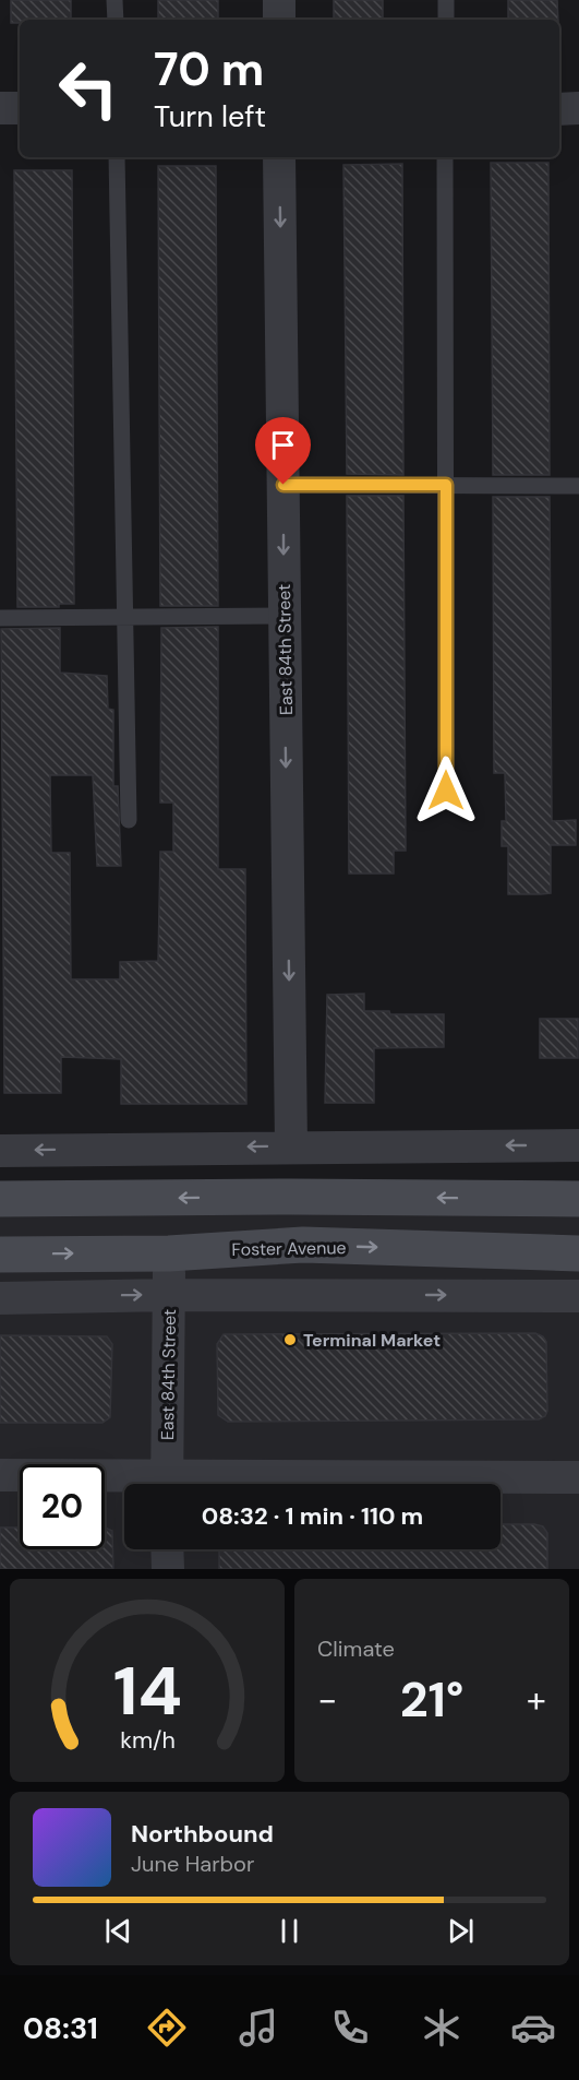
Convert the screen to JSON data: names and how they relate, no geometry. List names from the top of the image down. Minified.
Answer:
{"streets":{"main road":["Foster Avenue"],"street":["East 84th Street"]},"crossings":[["East 84th Street","Foster Avenue"]],"one_way":["East 84th Street"],"places":["Terminal Market"],"page":{"turn":["70 m","Turn left"],"limit":"20","trip":"08:32 · 1 min · 110 m","tile":"Climate","heat":["−","21°","+"],"song":["Northbound","June Harbor"],"tabs":"08:31","gauge":["14","km/h"]}}
